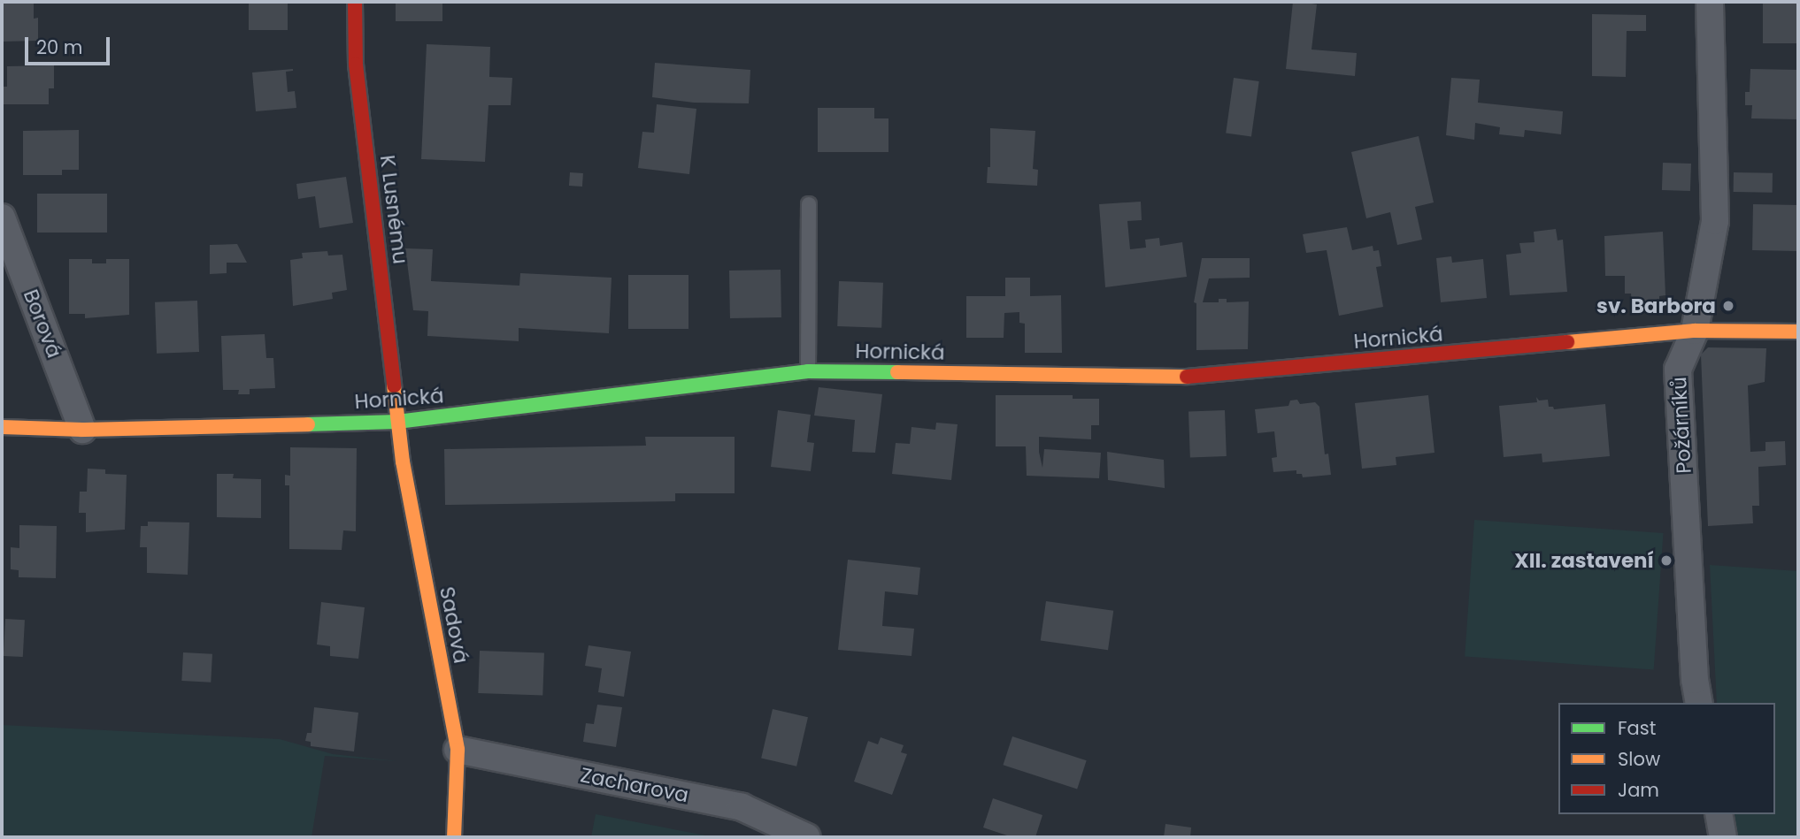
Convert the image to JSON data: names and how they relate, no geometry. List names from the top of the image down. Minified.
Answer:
{"streets":{"street":["K Lusnému","Borová","Hornická","Požárníků","Sadová","Zacharova"]},"crossings":[["K Lusnému","Hornická"],["K Lusnému","Sadová"],["Borová","Hornická"],["Hornická","Požárníků"],["Hornická","Sadová"],["Sadová","Zacharova"]],"places":["sv. Barbora","XII. zastavení"],"legend":["Fast","Slow","Jam"],"scale_bar":"20 m"}
